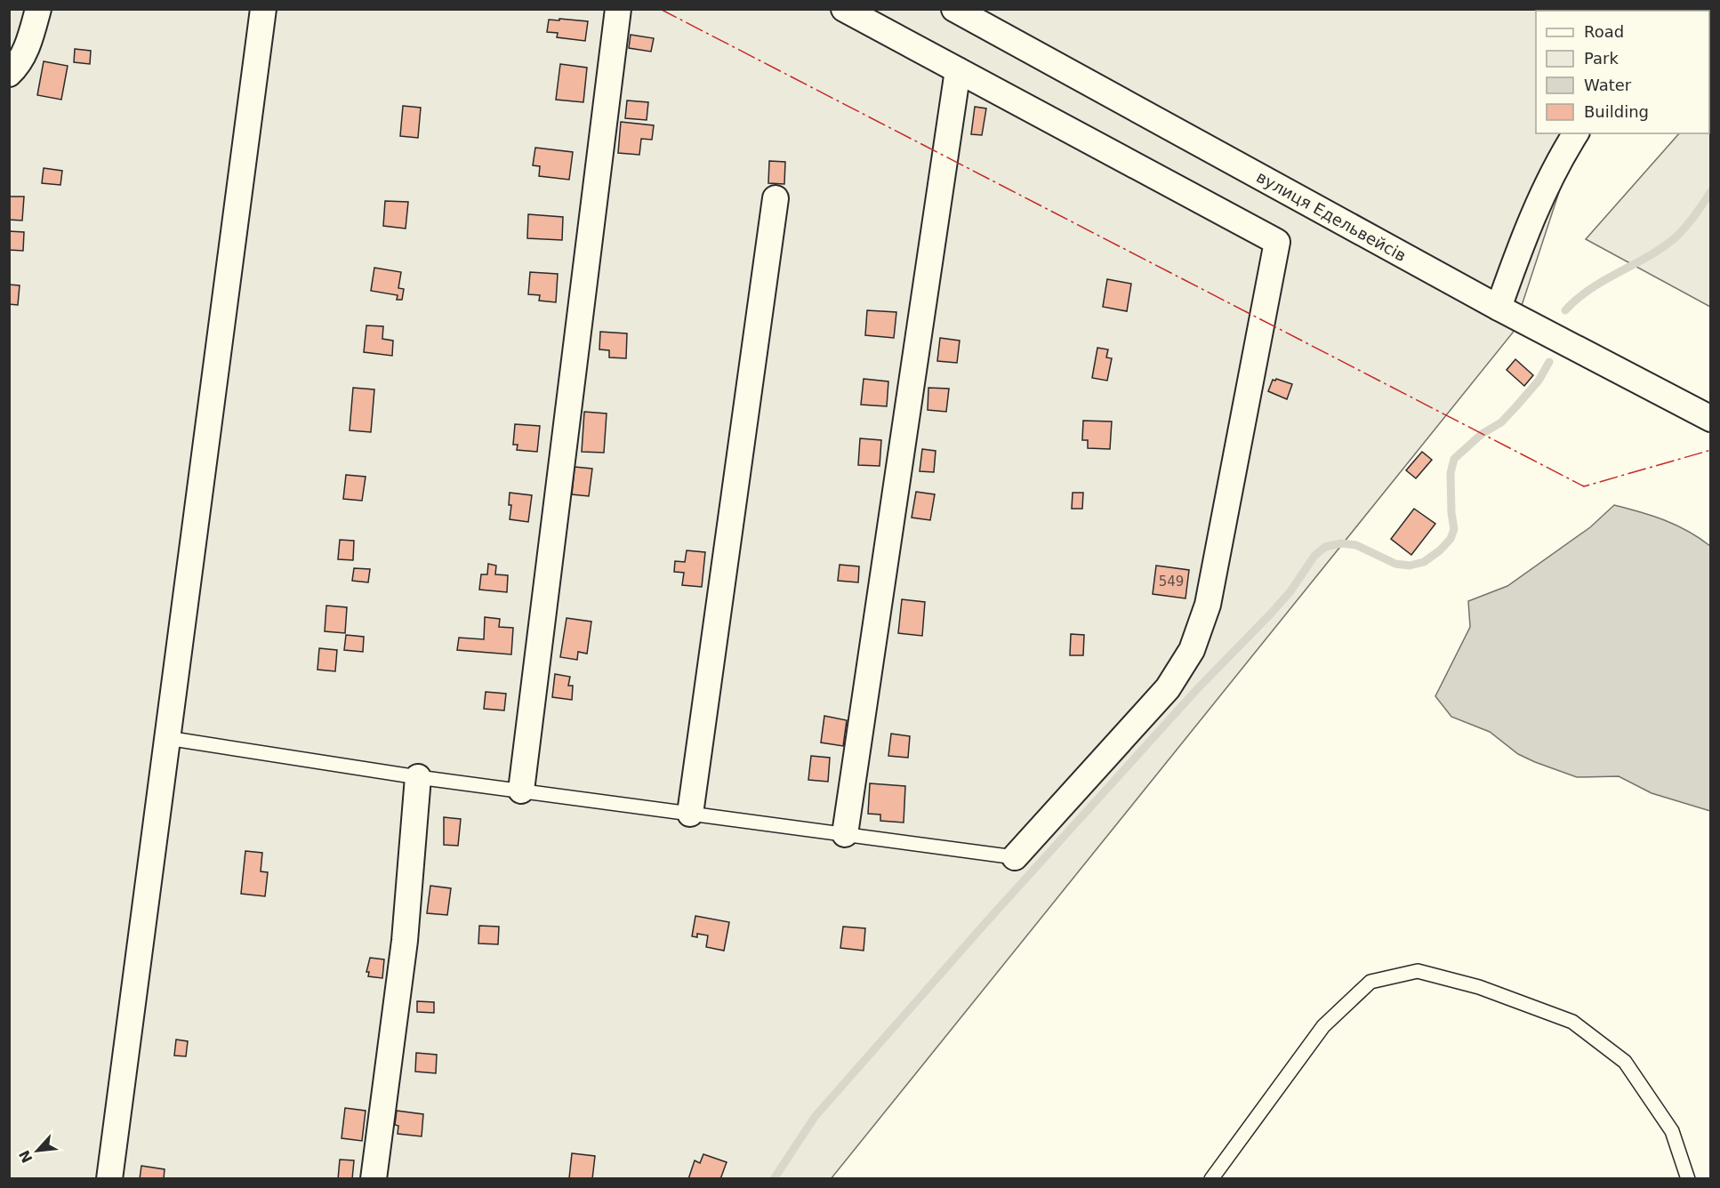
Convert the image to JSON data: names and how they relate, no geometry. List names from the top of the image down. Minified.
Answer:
{"streets":{"street":["вулиця Едельвейсів"]},"house_numbers":["549"],"legend":["Road","Park","Water","Building"],"north":"bottom left"}
